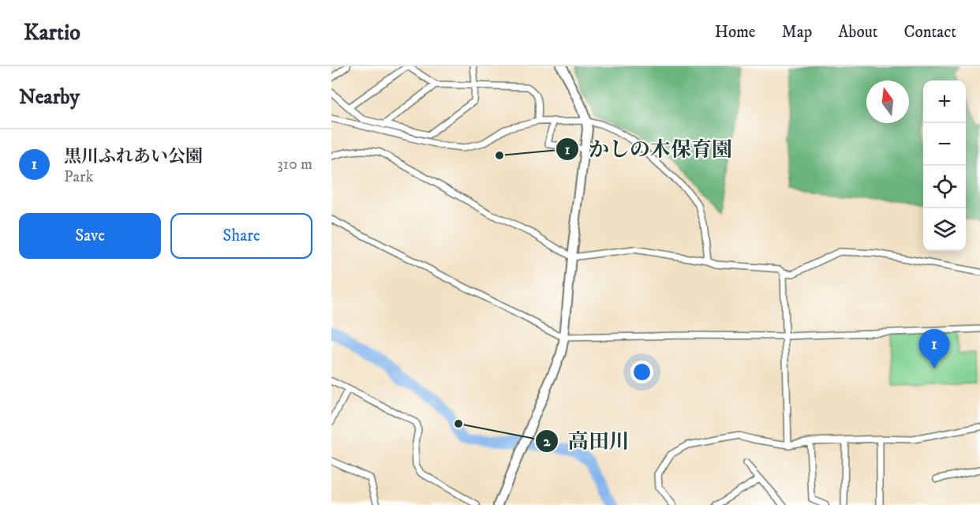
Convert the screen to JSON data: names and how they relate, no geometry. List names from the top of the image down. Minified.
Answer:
{"places":["かしの木保育園","高田川"],"north":"top","page":{"header":"Kartio","nav":["Home","Map","About","Contact"],"heading":"Nearby","map_buttons":["+","−"],"list":[{"mark":"1","name":"黒川ふれあい公園","note":"Park","value":"310 m"}],"buttons":["Save","Share"],"pins":"1"}}
